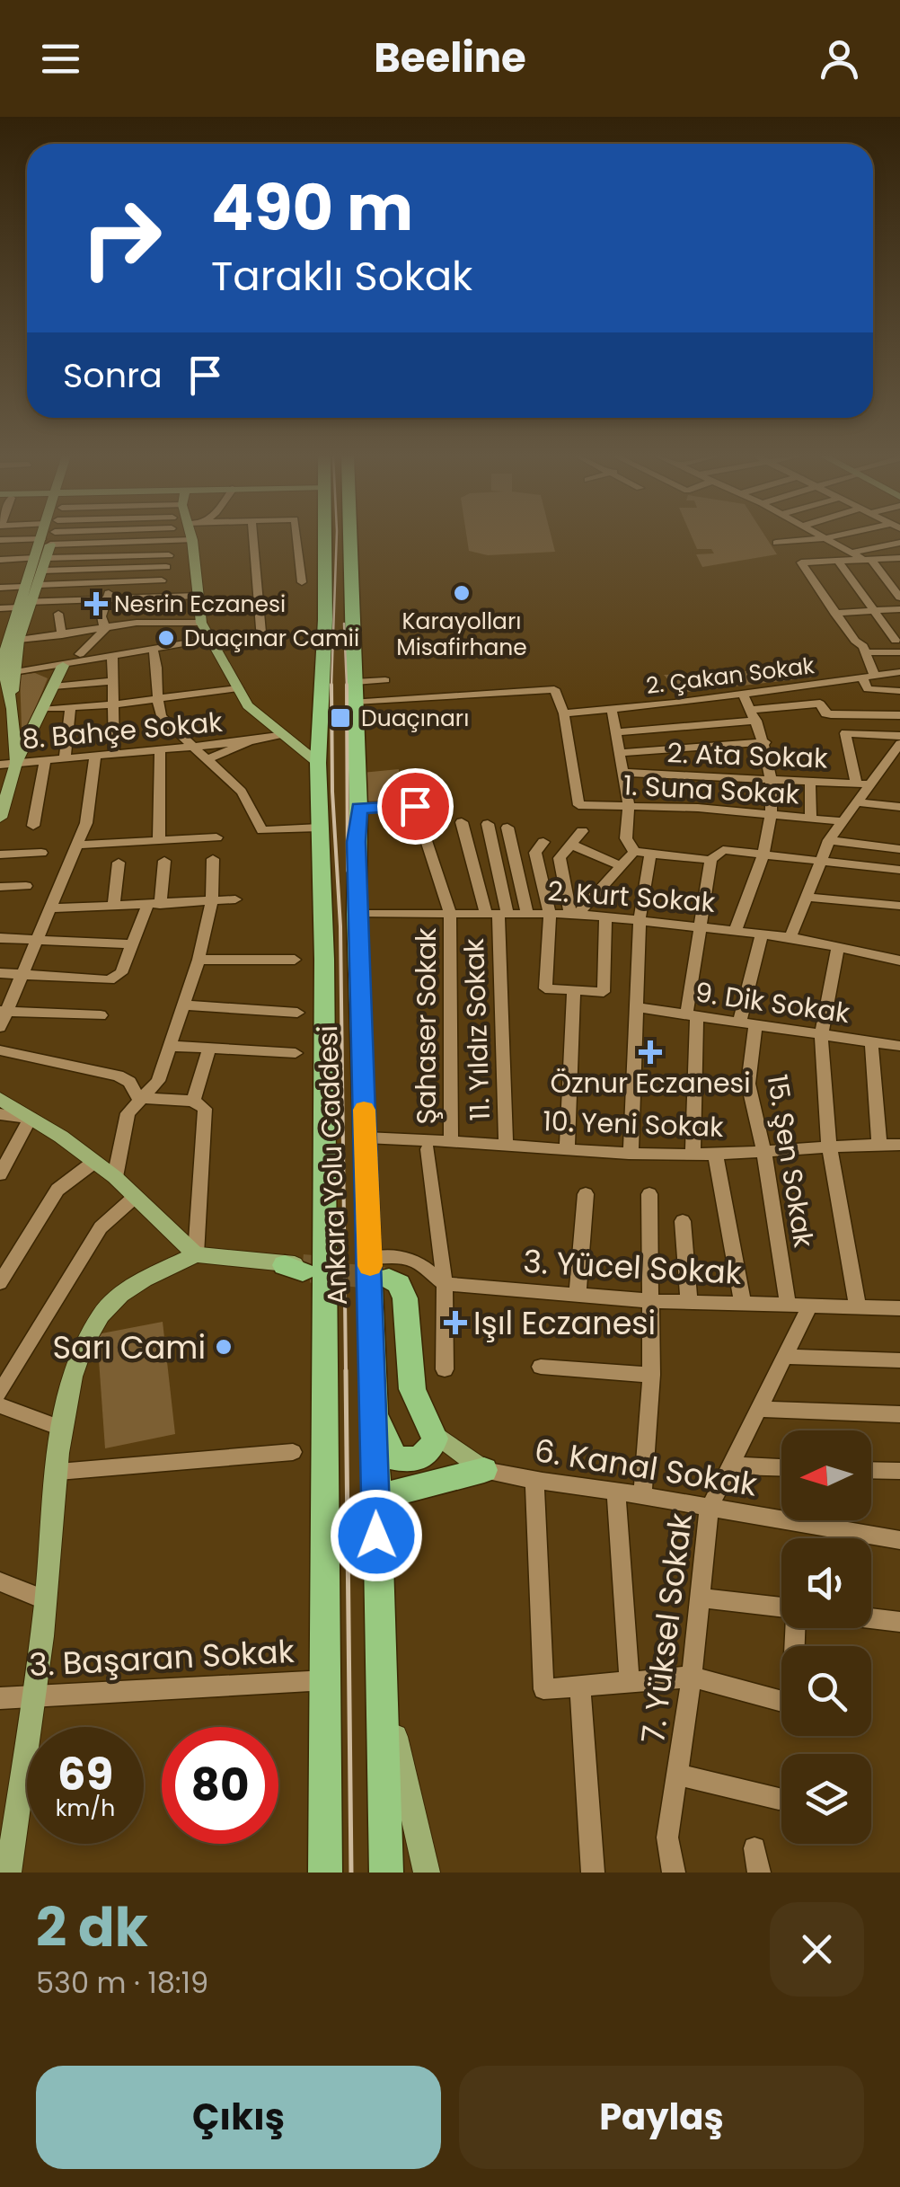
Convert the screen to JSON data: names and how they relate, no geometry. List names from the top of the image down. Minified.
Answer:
{"streets":{"highway":["Ankara Yolu Caddesi"],"main road":["6. Kanal Sokak"],"street":["2. Çakan Sokak","8. Bahçe Sokak","2. Ata Sokak","1. Suna Sokak","2. Kurt Sokak","9. Dik Sokak","Şahaser Sokak","11. Yıldız Sokak","10. Yeni Sokak","15. Şen Sokak","3. Yücel Sokak","7. Yüksel Sokak","3. Başaran Sokak"]},"crossings":[["2. Çakan Sokak","1. Suna Sokak"],["2. Kurt Sokak","Şahaser Sokak"],["2. Kurt Sokak","11. Yıldız Sokak"],["2. Kurt Sokak","15. Şen Sokak"],["2. Kurt Sokak","Ankara Yolu Caddesi"],["9. Dik Sokak","15. Şen Sokak"],["Şahaser Sokak","10. Yeni Sokak"],["Şahaser Sokak","Ankara Yolu Caddesi"],["11. Yıldız Sokak","10. Yeni Sokak"],["10. Yeni Sokak","15. Şen Sokak"],["10. Yeni Sokak","Ankara Yolu Caddesi"],["15. Şen Sokak","3. Yücel Sokak"],["Ankara Yolu Caddesi","3. Yücel Sokak"],["Ankara Yolu Caddesi","3. Başaran Sokak"],["3. Yücel Sokak","7. Yüksel Sokak"],["6. Kanal Sokak","7. Yüksel Sokak"]],"places":{"other":["Karayolları Misafirhane","Duaçınar Camii","Sarı Cami"],"health":["Nesrin Eczanesi","Öznur Eczanesi","Işıl Eczanesi"],"transit":["Duaçınarı"]},"north":"left","page":{"header":"Beeline","turn":["490 m","Taraklı Sokak"],"then":"Sonra","speed":"69 km/h","limit":"80","heading":["2 dk","530 m · 18:19"],"buttons":["Çıkış","Paylaş"]}}
